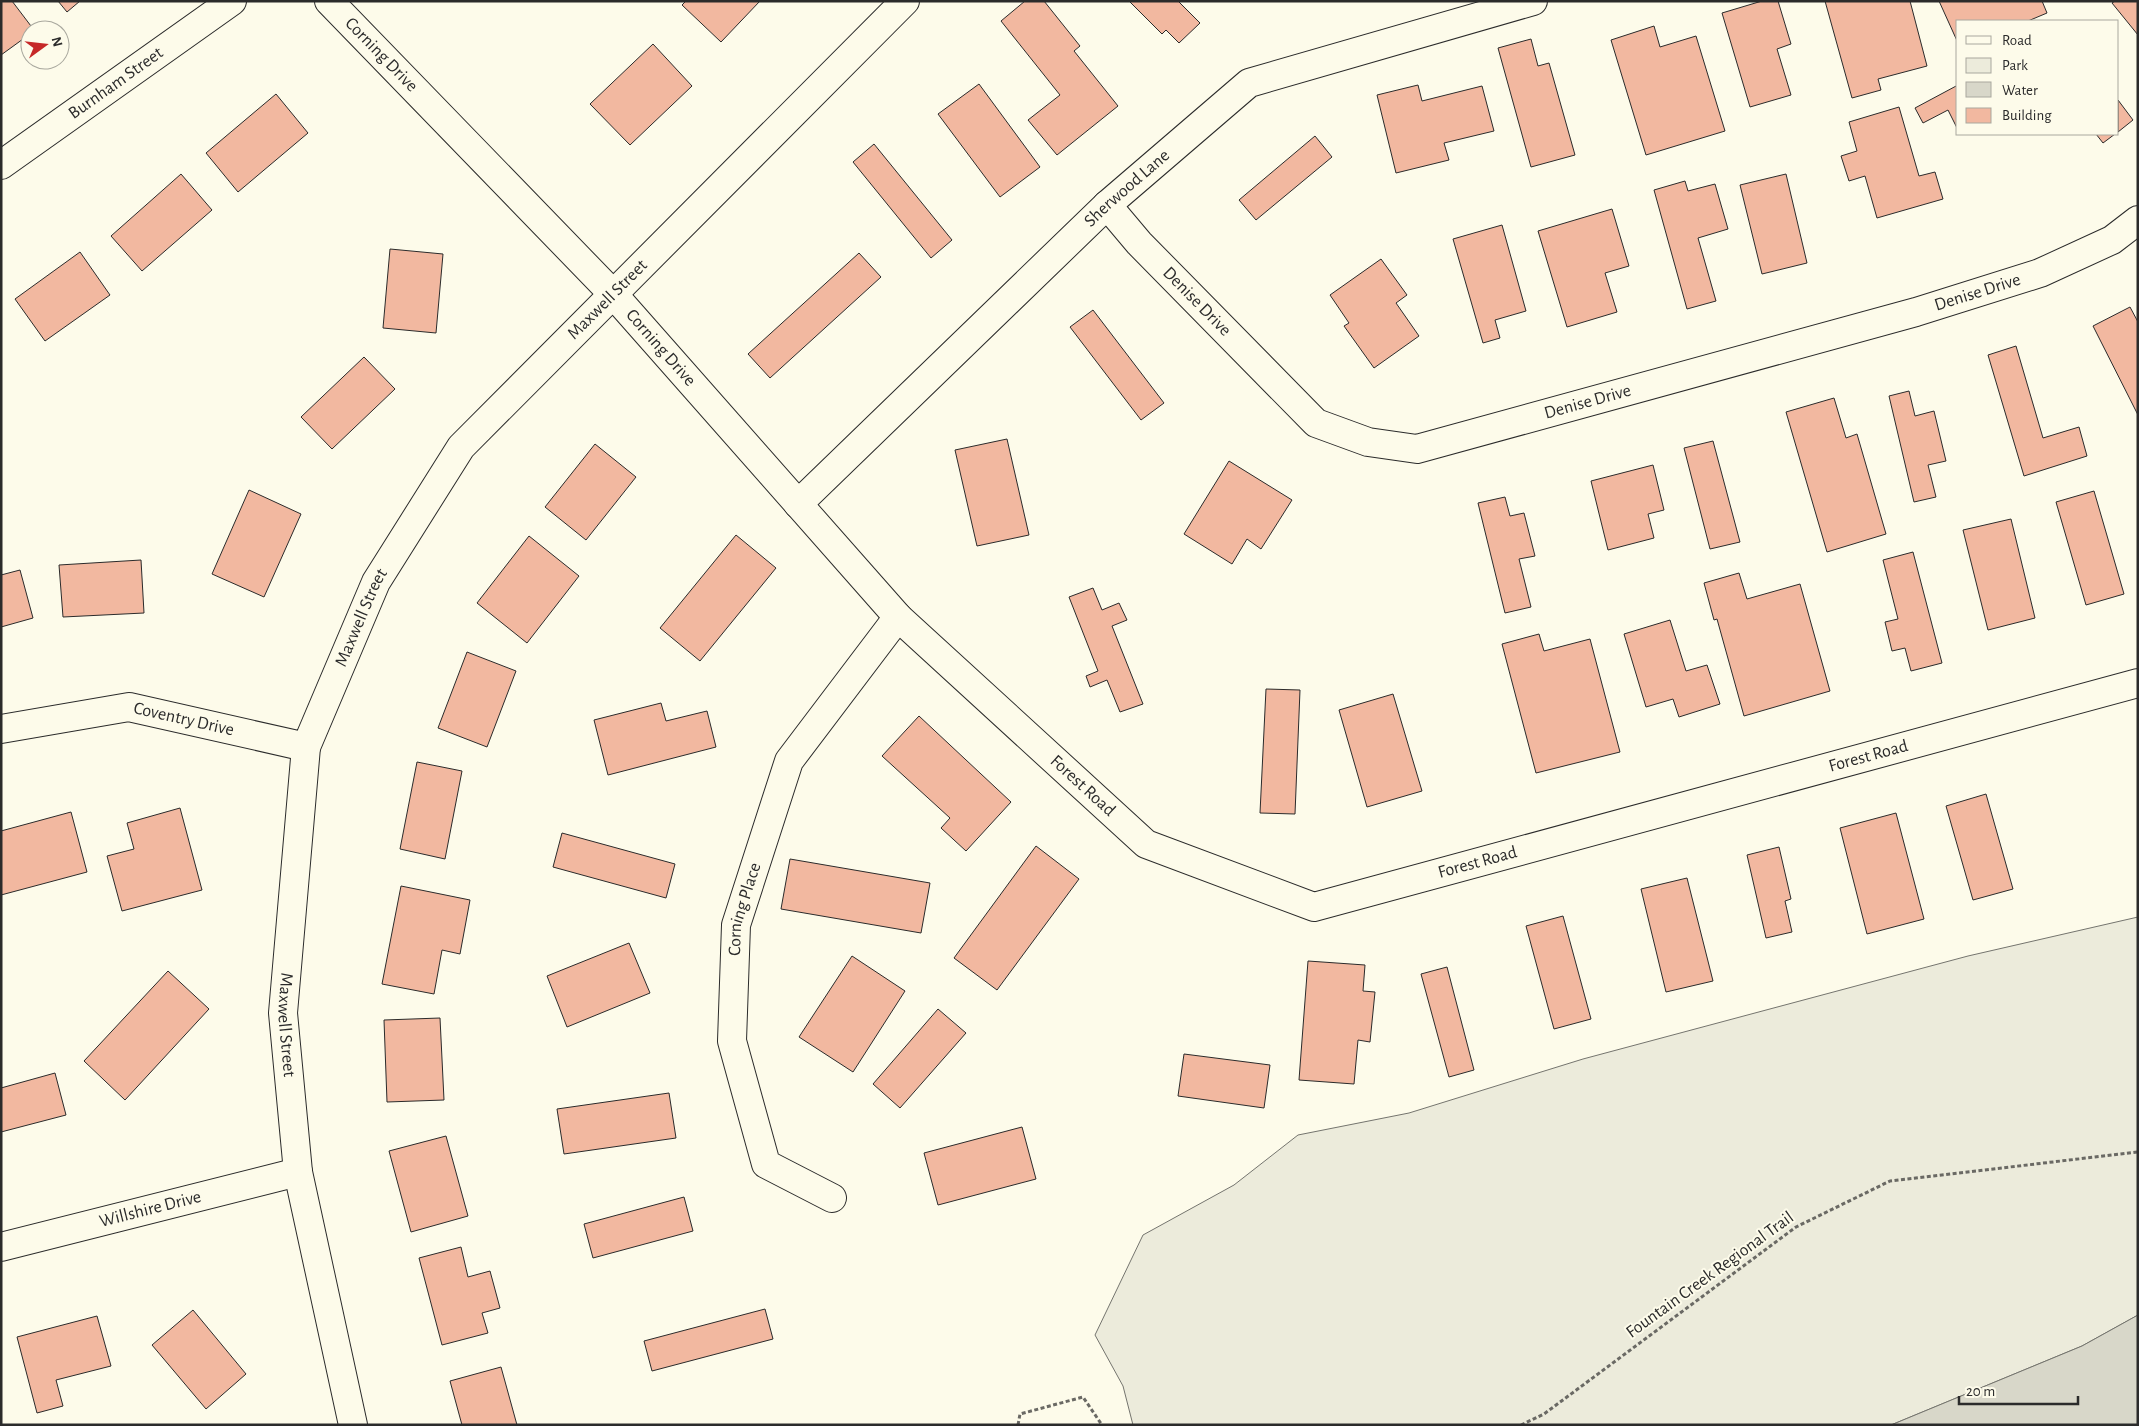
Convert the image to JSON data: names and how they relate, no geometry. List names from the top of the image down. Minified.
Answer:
{"streets":{"street":["Corning Drive","Burnham Street","Sherwood Lane","Denise Drive","Maxwell Street","Coventry Drive","Forest Road","Corning Place","Willshire Drive"],"path":["Fountain Creek Regional Trail"]},"crossings":[["Corning Drive","Sherwood Lane"],["Corning Drive","Maxwell Street"],["Corning Drive","Forest Road"],["Corning Drive","Corning Place"],["Sherwood Lane","Denise Drive"],["Maxwell Street","Coventry Drive"],["Maxwell Street","Willshire Drive"],["Forest Road","Corning Place"]],"legend":["Road","Park","Water","Building"],"scale_bar":"20 m","north":"right"}
